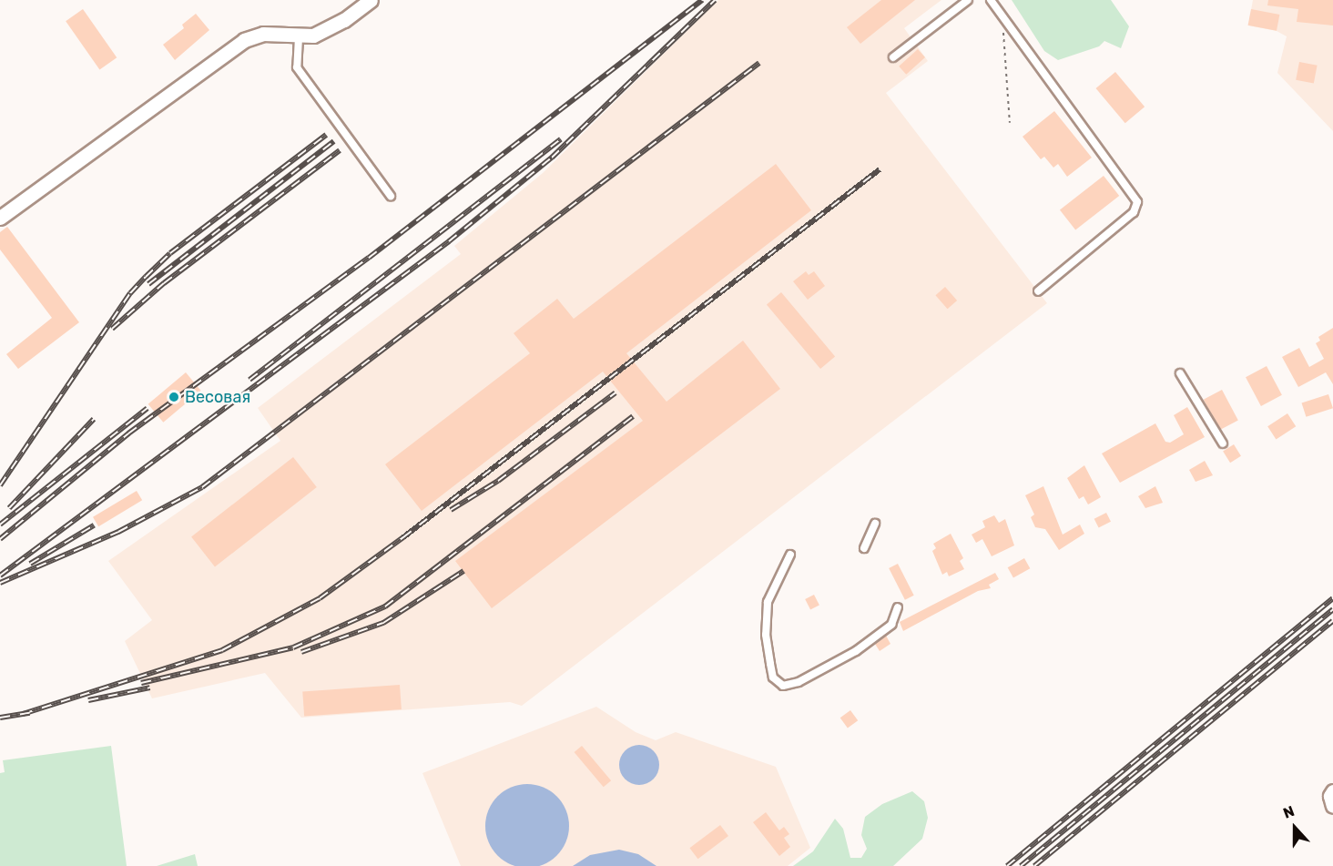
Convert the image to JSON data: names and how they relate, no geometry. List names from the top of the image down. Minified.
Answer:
{"places":["Весовая"],"north":"top"}
